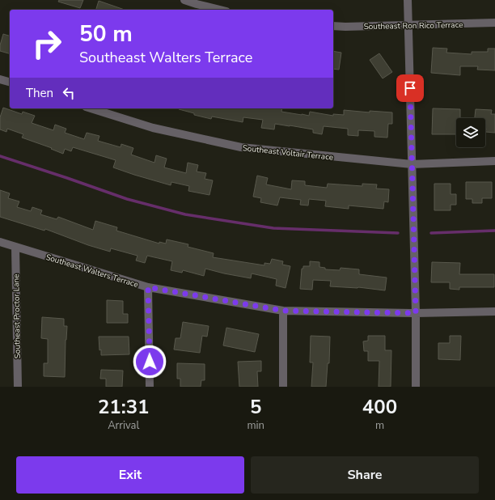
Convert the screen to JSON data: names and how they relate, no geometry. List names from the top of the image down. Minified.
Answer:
{"streets":{"street":["Southeast Ron Rico Terrace","Southeast Voltair Terrace","Southeast Walters Terrace","Southeast Proctor Lane"]},"crossings":[["Southeast Walters Terrace","Southeast Proctor Lane"]],"page":{"turn":["50 m","Southeast Walters Terrace"],"then":"Then","eta":["21:31","Arrival","5","min","400","m"],"buttons":["Exit","Share"]}}
